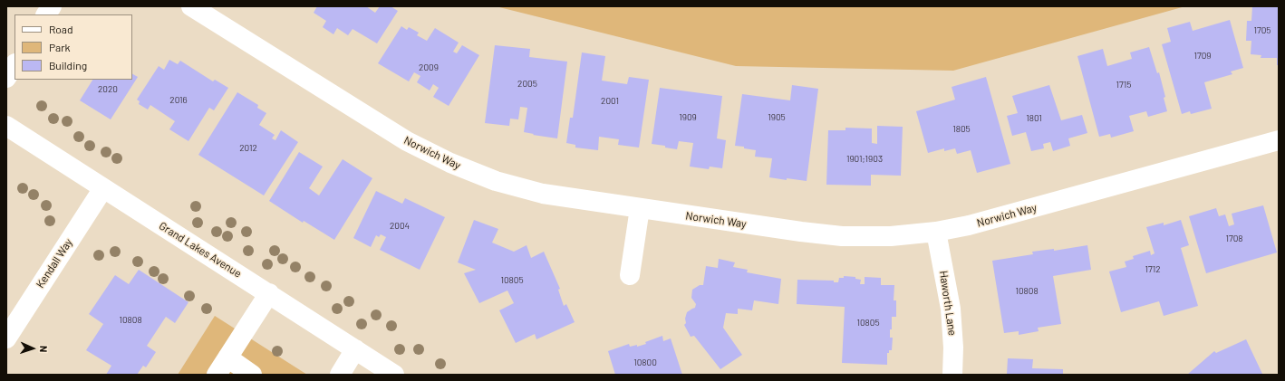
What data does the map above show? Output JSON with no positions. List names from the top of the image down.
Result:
{
  "streets": {
    "street": [
      "Norwich Way",
      "Grand Lakes Avenue",
      "Kendall Way",
      "Haworth Lane"
    ]
  },
  "crossings": [
    ["Norwich Way", "Haworth Lane"],
    ["Grand Lakes Avenue", "Kendall Way"]
  ],
  "house_numbers": [
    "1705",
    "1709",
    "2009",
    "2005",
    "1715",
    "2020",
    "2016",
    "2001",
    "1909",
    "1905",
    "1801",
    "1805",
    "2012",
    "1901;1903",
    "2004",
    "1708",
    "1712",
    "10805",
    "10808",
    "10808",
    "10805",
    "10800"
  ],
  "legend": ["Road", "Park", "Building"],
  "north": "right"
}
